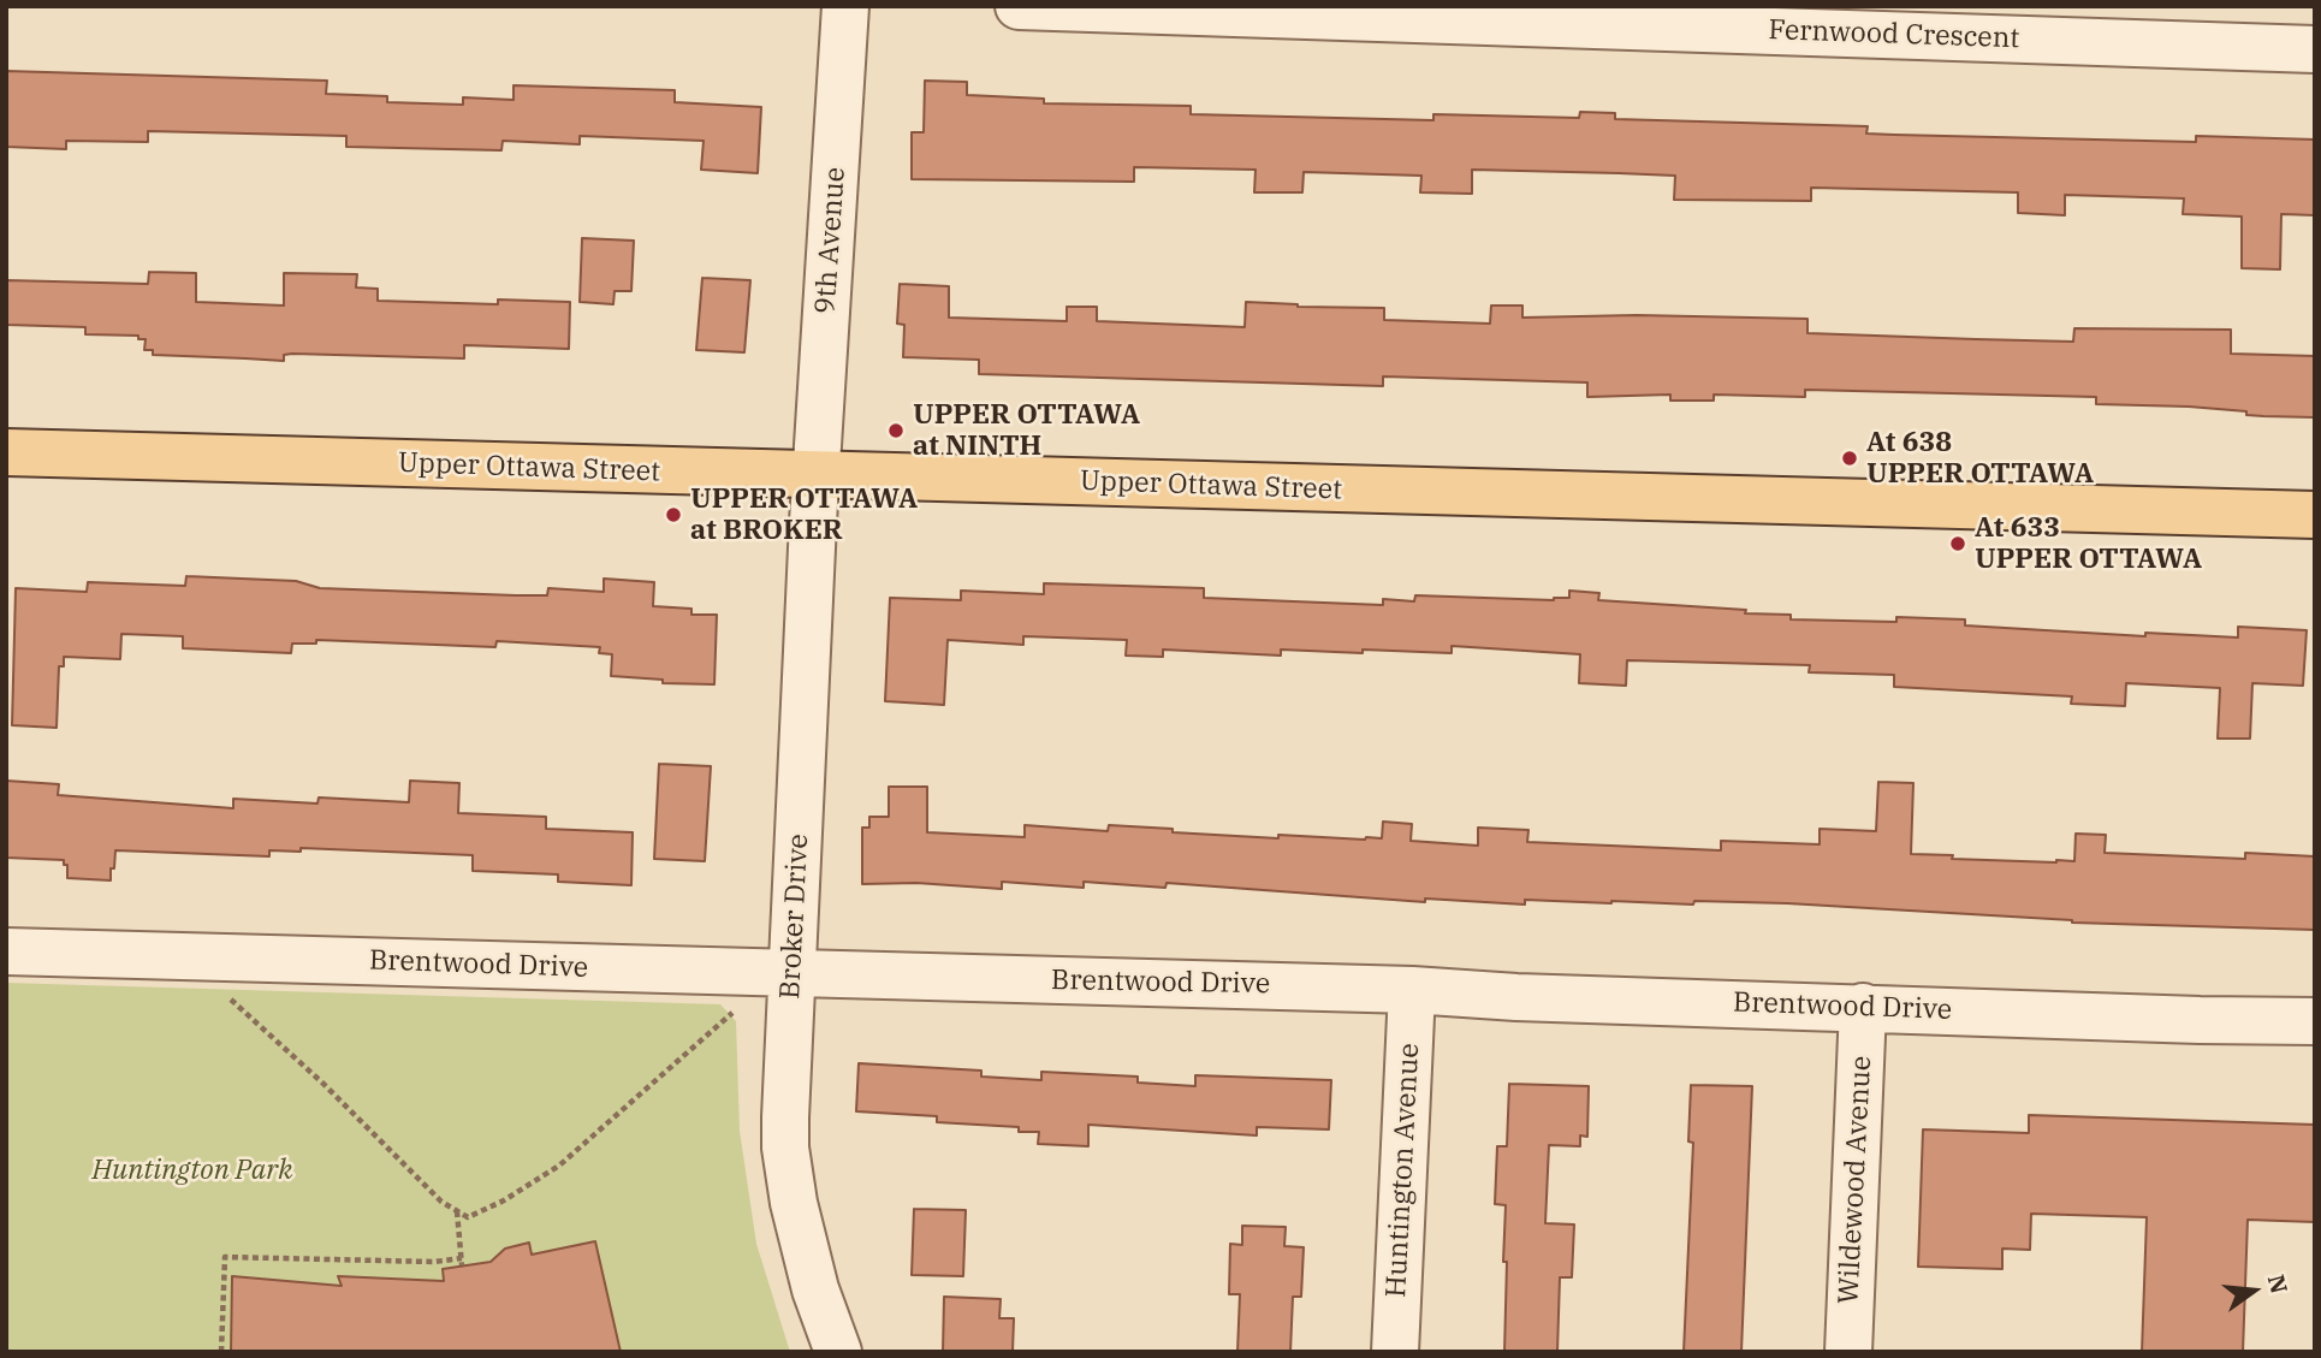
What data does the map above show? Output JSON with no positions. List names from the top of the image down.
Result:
{
  "streets": {
    "main road": ["Upper Ottawa Street"],
    "street": [
      "Fernwood Crescent",
      "9th Avenue",
      "Broker Drive",
      "Brentwood Drive",
      "Huntington Avenue",
      "Wildewood Avenue"
    ]
  },
  "crossings": [
    ["9th Avenue", "Upper Ottawa Street"],
    ["9th Avenue", "Broker Drive"],
    ["Upper Ottawa Street", "Broker Drive"],
    ["Broker Drive", "Brentwood Drive"],
    ["Brentwood Drive", "Huntington Avenue"],
    ["Brentwood Drive", "Wildewood Avenue"]
  ],
  "parks": ["Huntington Park"],
  "places": [
    "UPPER OTTAWA at NINTH",
    "At 638 UPPER OTTAWA",
    "UPPER OTTAWA at BROKER",
    "At 633 UPPER OTTAWA"
  ],
  "north": "right"
}
